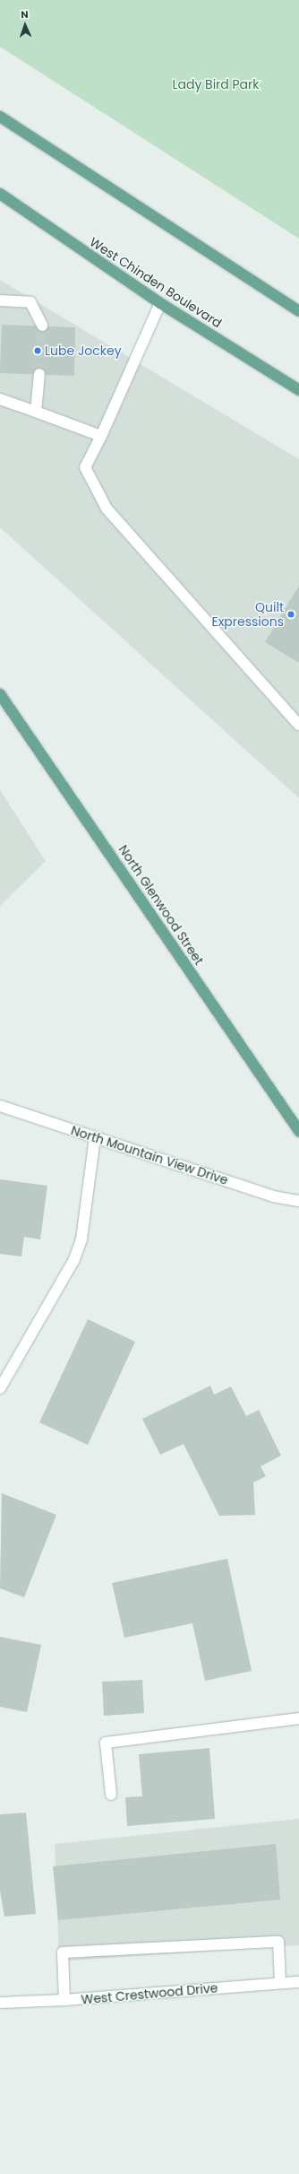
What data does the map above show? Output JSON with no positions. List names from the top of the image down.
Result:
{
  "streets": {
    "main road": ["West Chinden Boulevard", "North Glenwood Street"],
    "street": ["North Mountain View Drive", "West Crestwood Drive"]
  },
  "parks": ["Lady Bird Park"],
  "places": ["Lube Jockey", "Quilt Expressions"],
  "north": "top"
}
